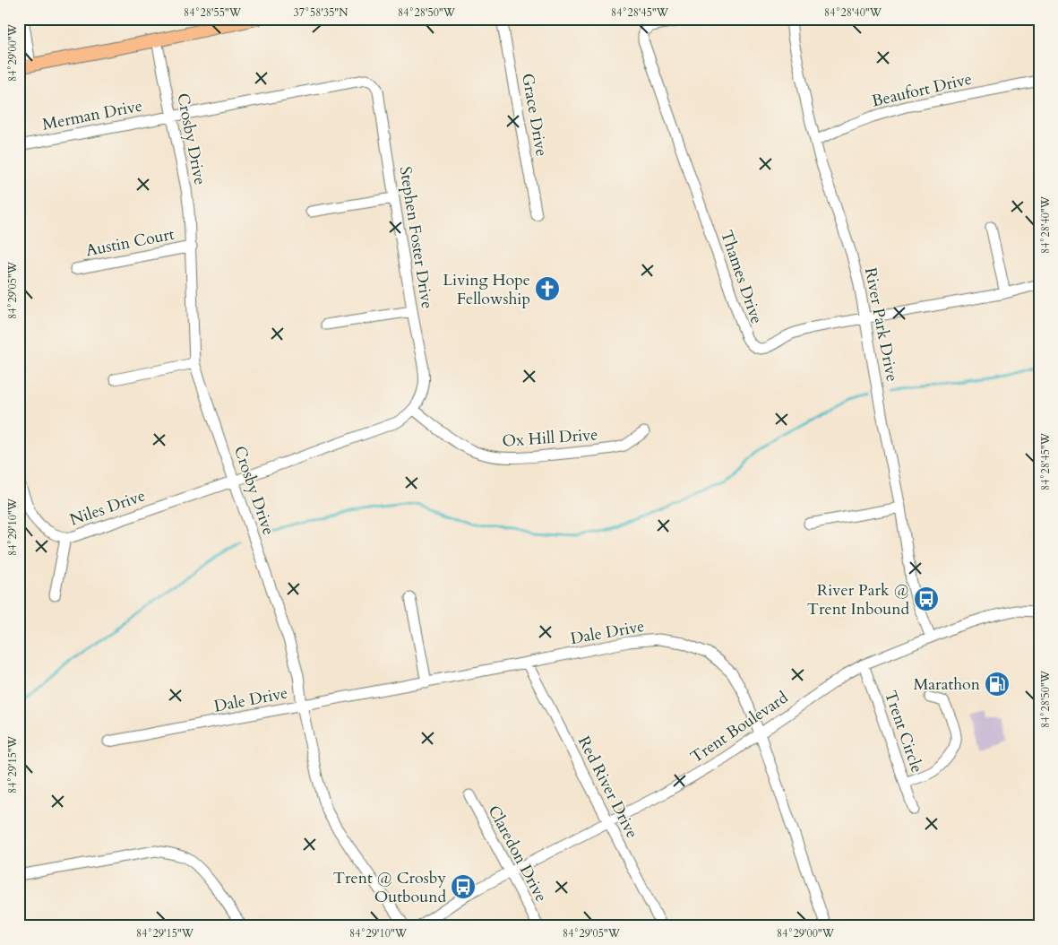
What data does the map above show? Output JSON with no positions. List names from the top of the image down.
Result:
{
  "streets": {
    "street": [
      "Beaufort Drive",
      "Merman Drive",
      "Grace Drive",
      "Crosby Drive",
      "Stephen Foster Drive",
      "Austin Court",
      "Thames Drive",
      "River Park Drive",
      "Ox Hill Drive",
      "Niles Drive",
      "Dale Drive",
      "Trent Boulevard",
      "Trent Circle",
      "Red River Drive",
      "Claredon Drive"
    ]
  },
  "crossings": [
    ["Beaufort Drive", "River Park Drive"],
    ["Merman Drive", "Crosby Drive"],
    ["Merman Drive", "Stephen Foster Drive"],
    ["Crosby Drive", "Stephen Foster Drive"],
    ["Crosby Drive", "Austin Court"],
    ["Crosby Drive", "Niles Drive"],
    ["Crosby Drive", "Dale Drive"],
    ["Stephen Foster Drive", "Ox Hill Drive"],
    ["Thames Drive", "River Park Drive"],
    ["River Park Drive", "Trent Boulevard"],
    ["Dale Drive", "Trent Boulevard"],
    ["Dale Drive", "Red River Drive"],
    ["Trent Boulevard", "Trent Circle"],
    ["Trent Boulevard", "Red River Drive"],
    ["Trent Boulevard", "Claredon Drive"]
  ],
  "places": {
    "church": ["Living Hope Fellowship"],
    "bus stop": ["River Park @ Trent Inbound", "Trent @ Crosby Outbound"],
    "fuel station": ["Marathon"]
  },
  "coordinates": [
    "84°28'55\"W",
    "37°58'35\"N",
    "84°28'50\"W",
    "84°28'45\"W",
    "84°28'40\"W",
    "84°29'00\"W",
    "84°29'05\"W",
    "84°29'10\"W",
    "84°29'15\"W"
  ]
}
